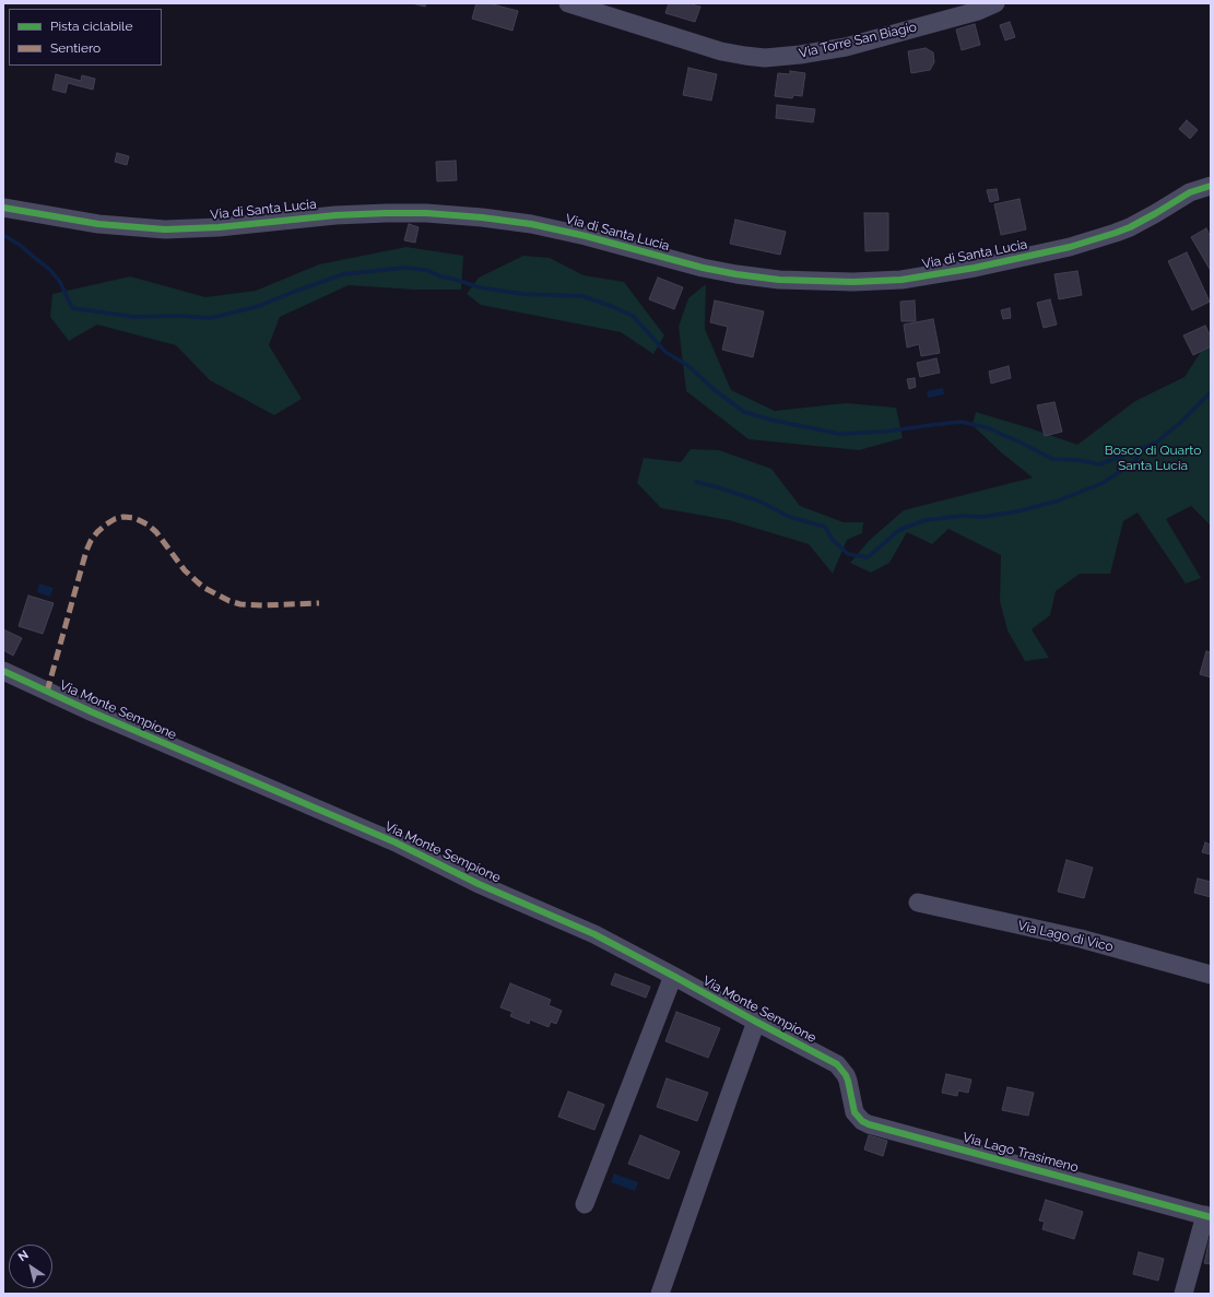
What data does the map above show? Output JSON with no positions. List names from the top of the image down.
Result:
{
  "streets": {
    "street": [
      "Via Torre San Biagio",
      "Via di Santa Lucia",
      "Via Monte Sempione",
      "Via Lago di Vico",
      "Via Lago Trasimeno"
    ]
  },
  "crossings": [
    ["Via Monte Sempione", "Via Lago Trasimeno"]
  ],
  "parks": ["Bosco di Quarto Santa Lucia"],
  "legend": ["Pista ciclabile", "Sentiero"],
  "north": "top left"
}
